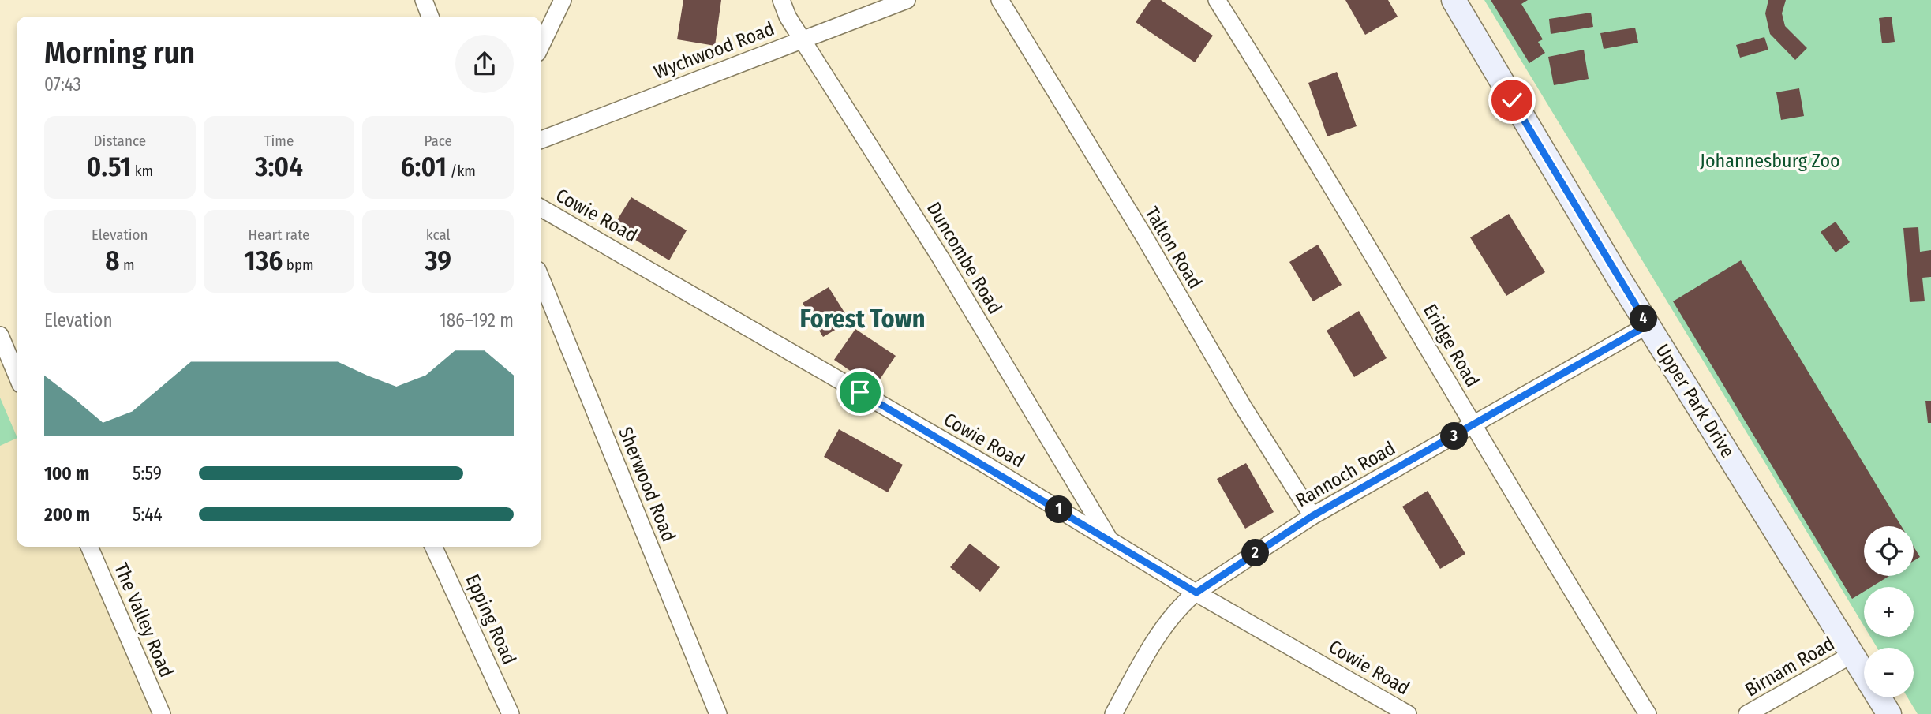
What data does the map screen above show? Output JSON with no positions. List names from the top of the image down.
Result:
{
  "streets": {
    "main road": ["Upper Park Drive"],
    "street": [
      "Wychwood Road",
      "Cowie Road",
      "Talton Road",
      "Duncombe Road",
      "Eridge Road",
      "Rannoch Road",
      "Sherwood Road",
      "Epping Road",
      "The Valley Road",
      "Birnam Road"
    ]
  },
  "crossings": [
    ["Wychwood Road", "Duncombe Road"],
    ["Cowie Road", "Duncombe Road"],
    ["Cowie Road", "Rannoch Road"],
    ["Talton Road", "Rannoch Road"],
    ["Eridge Road", "Rannoch Road"],
    ["Upper Park Drive", "Rannoch Road"],
    ["Upper Park Drive", "Birnam Road"]
  ],
  "districts": ["Forest Town"],
  "parks": ["Johannesburg Zoo"],
  "page": {
    "heading": ["Morning run", "07:43"],
    "stats": [
      ["Distance", "0.51 km"],
      ["Time", "3:04"],
      ["Pace", "6:01 /km"],
      ["Elevation", "8 m"],
      ["Heart rate", "136 bpm"],
      ["kcal", "39"]
    ],
    "chart": ["Elevation", "186–192 m"],
    "pins": [
      "4",
      "3",
      "1",
      "2"
    ],
    "list": [
      {
        "name": "100 m",
        "note": "5:59"
      },
      {
        "name": "200 m",
        "note": "5:44"
      }
    ],
    "map_buttons": ["+", "−"]
  }
}
